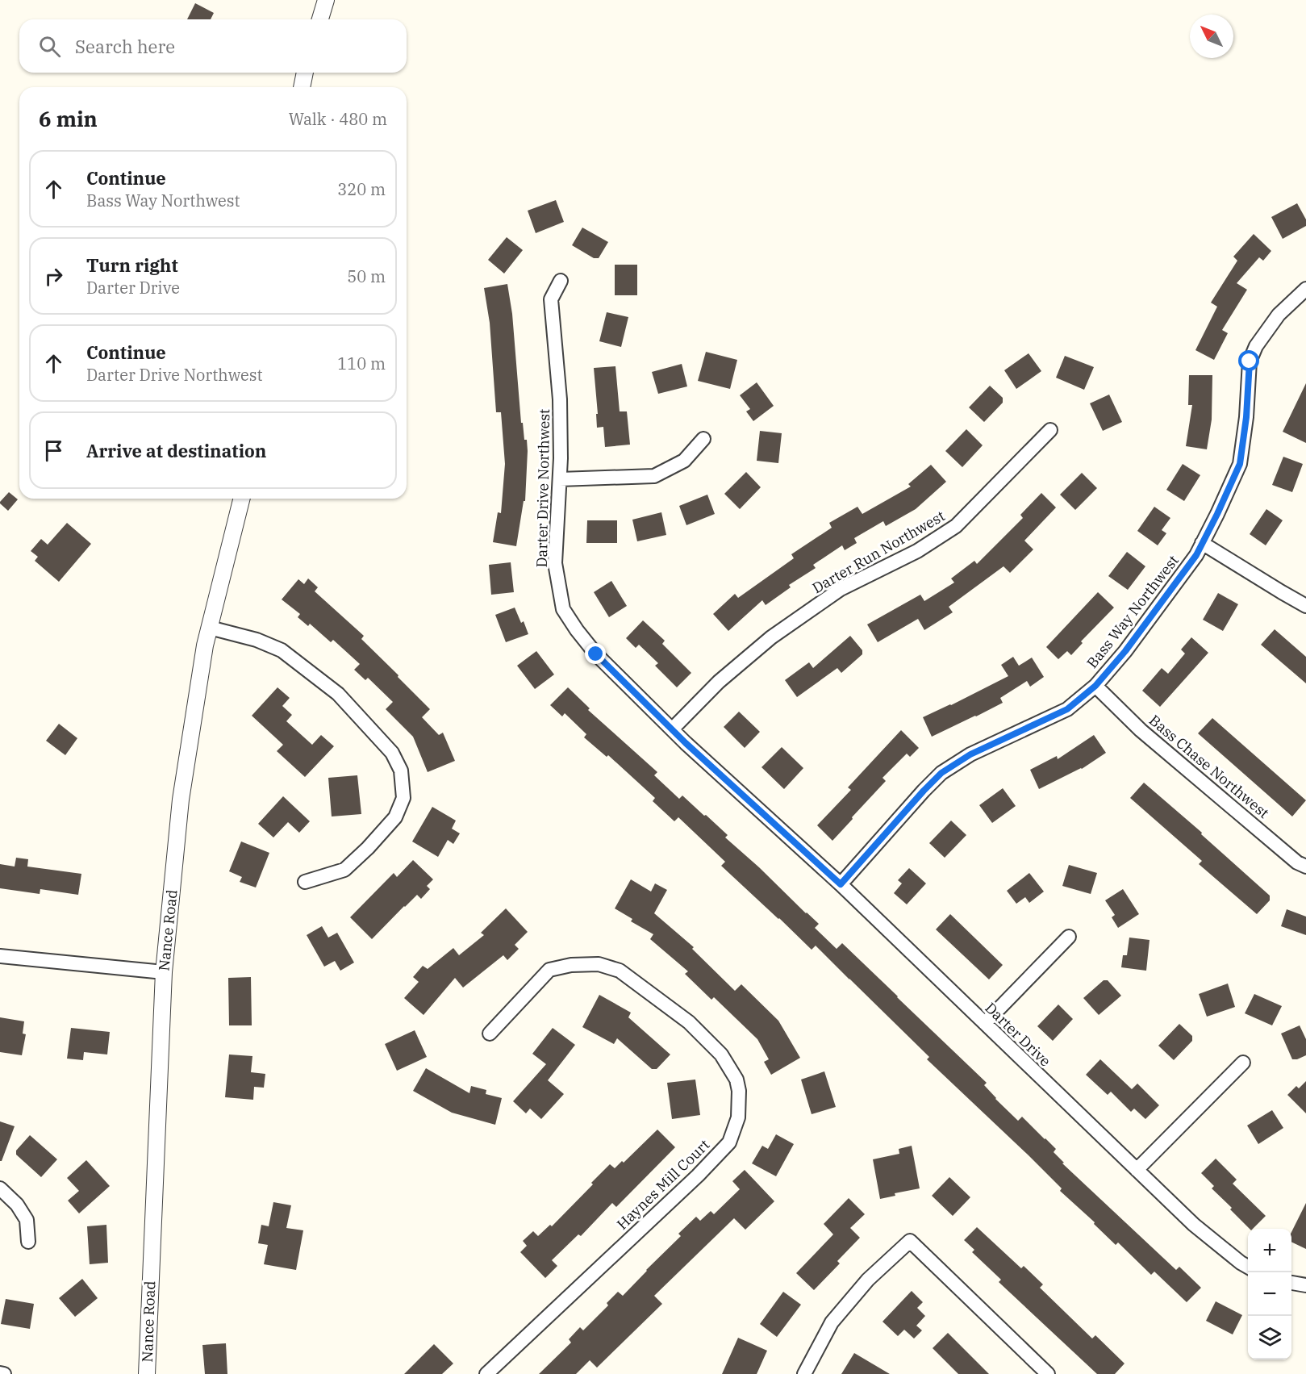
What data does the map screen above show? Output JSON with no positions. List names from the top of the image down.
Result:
{
  "streets": {
    "street": [
      "Darter Drive Northwest",
      "Darter Run Northwest",
      "Bass Way Northwest",
      "Bass Chase Northwest",
      "Nance Road",
      "Darter Drive",
      "Haynes Mill Court"
    ]
  },
  "crossings": [
    ["Darter Drive Northwest", "Darter Run Northwest"],
    ["Darter Drive Northwest", "Darter Drive"],
    ["Bass Way Northwest", "Bass Chase Northwest"],
    ["Bass Way Northwest", "Darter Drive"]
  ],
  "north": "top left",
  "page": {
    "search": "Search here",
    "heading": ["6 min", "Walk · 480 m"],
    "list": [
      ["Continue", "Bass Way Northwest", "320 m"],
      ["Turn right", "Darter Drive", "50 m"],
      ["Continue", "Darter Drive Northwest", "110 m"],
      "Arrive at destination"
    ],
    "map_buttons": ["+", "−"]
  }
}
